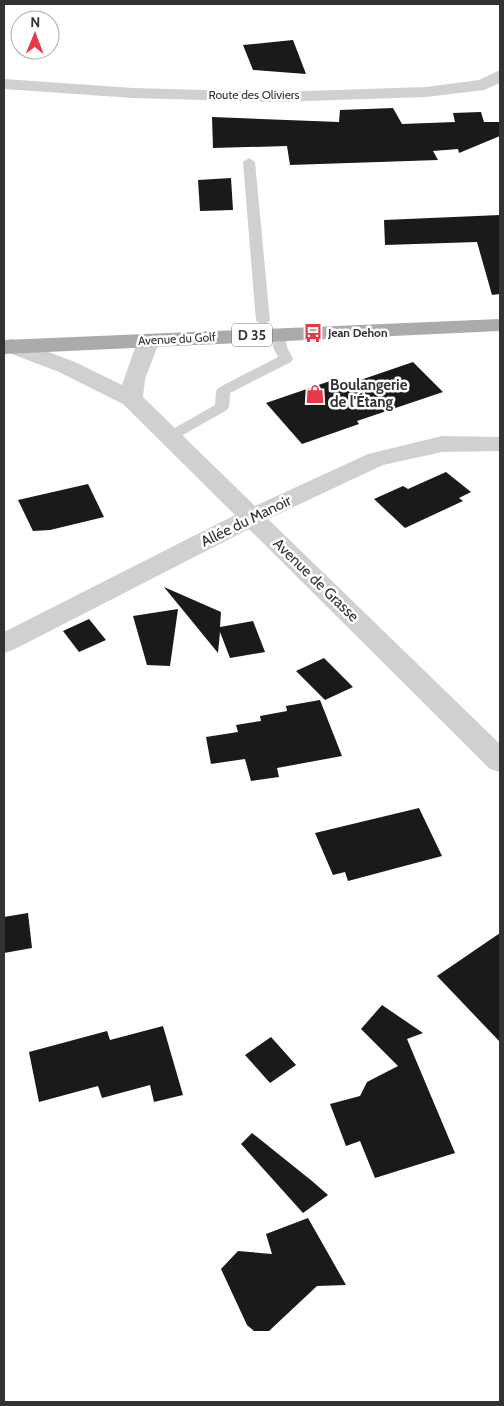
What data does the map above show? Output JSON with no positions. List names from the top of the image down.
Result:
{
  "streets": {
    "main road": ["D 35", "Avenue du Golf"],
    "street": ["Route des Oliviers", "Allée du Manoir", "Avenue de Grasse"]
  },
  "crossings": [
    ["Avenue du Golf", "Avenue de Grasse"],
    ["Allée du Manoir", "Avenue de Grasse"]
  ],
  "places": {
    "bus stop": ["Jean Dehon"],
    "shop": ["Boulangerie de l'Étang"]
  },
  "north": "top"
}
